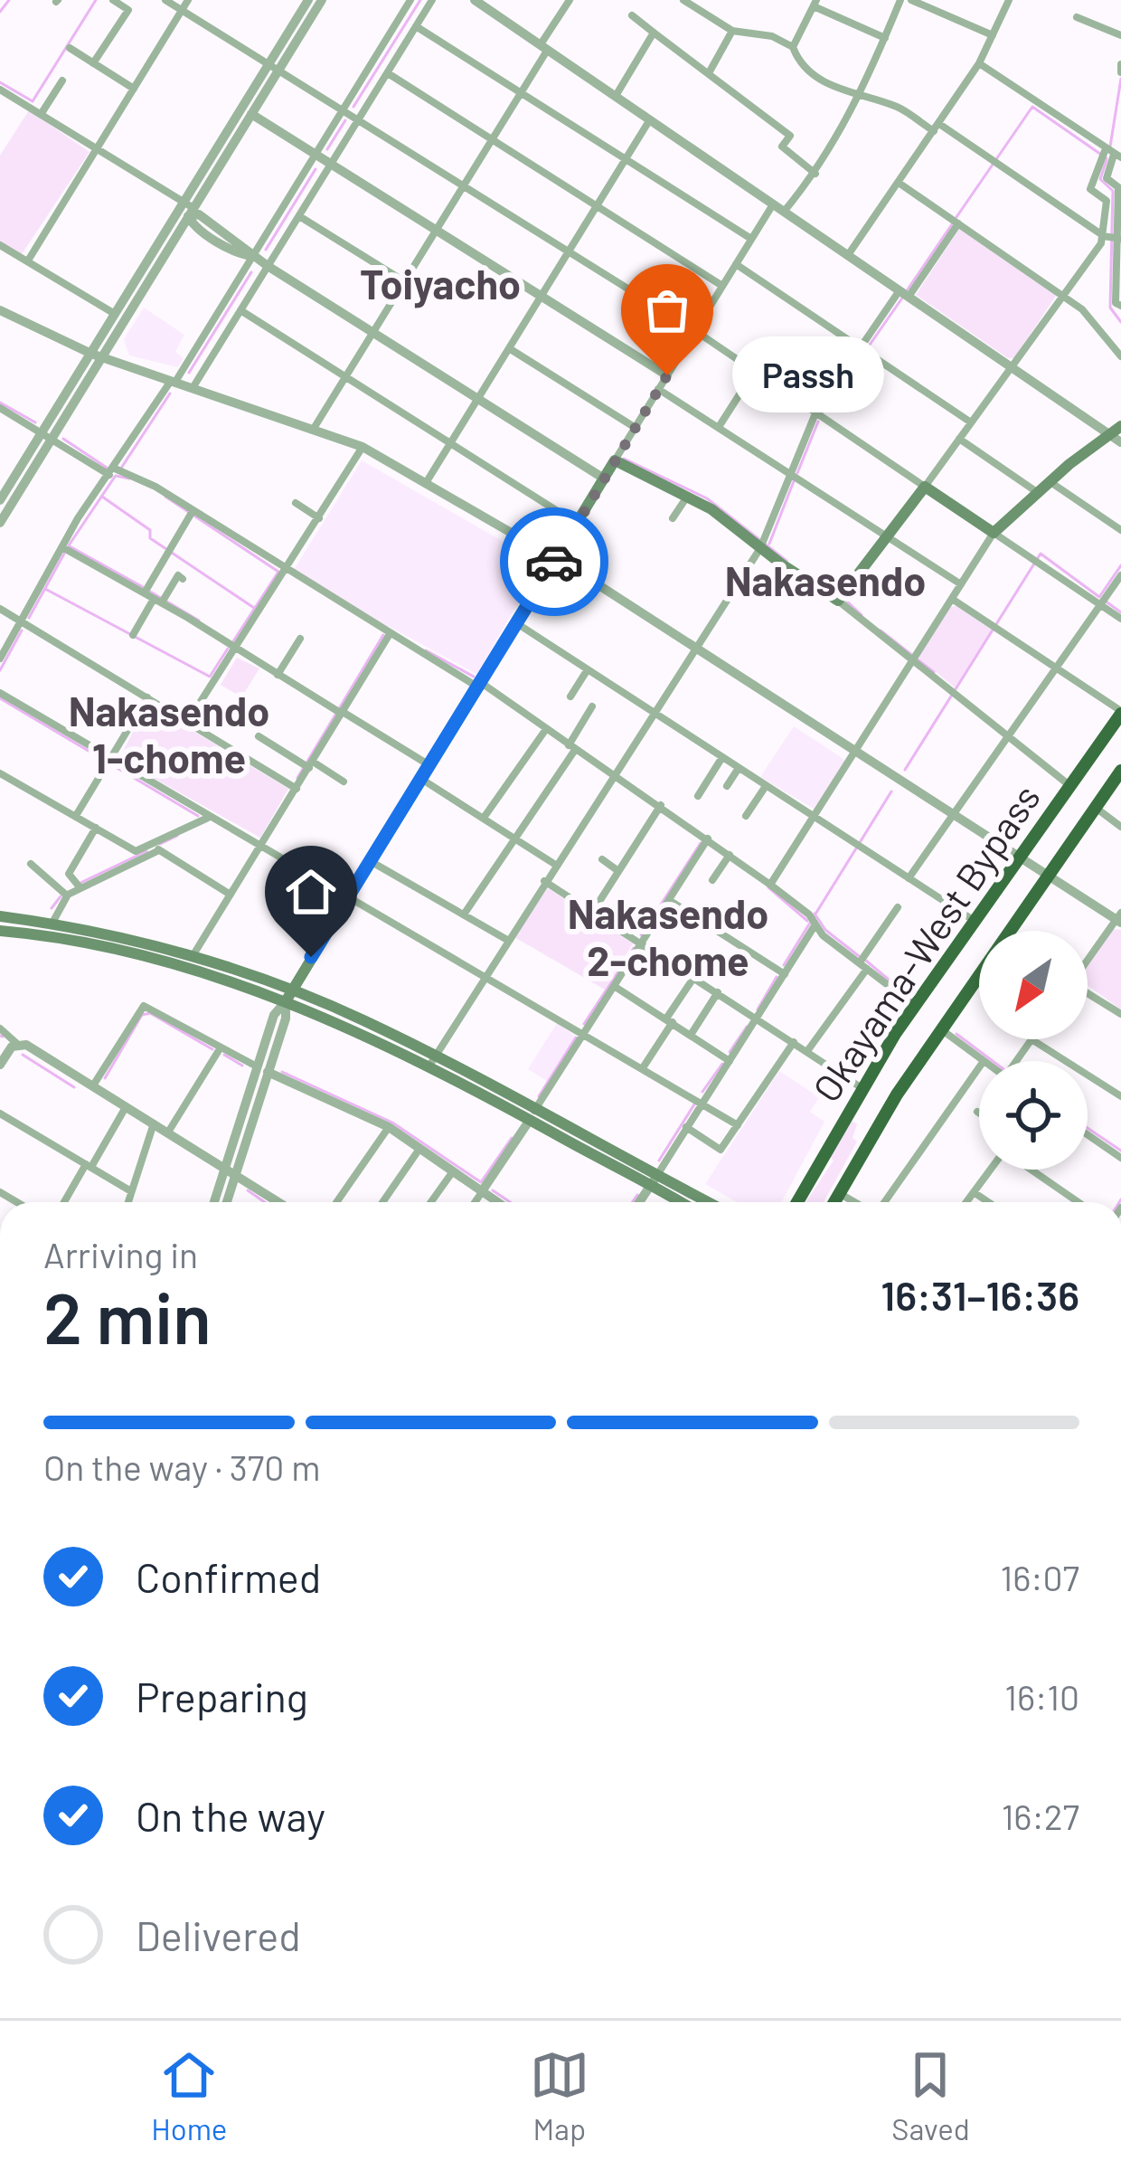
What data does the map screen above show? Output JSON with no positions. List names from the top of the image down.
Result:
{
  "streets": {
    "highway": ["Okayama-West Bypass"]
  },
  "districts": [
    "Toiyacho",
    "Nakasendo",
    "Nakasendo 1-chome",
    "Nakasendo 2-chome"
  ],
  "places": ["Passh"],
  "north": "bottom left",
  "page": {
    "bubble": "Passh",
    "heading": ["2 min", "Arriving in", "16:31–16:36"],
    "bar": "On the way · 370 m",
    "list": [
      ["Confirmed", "16:07"],
      ["Preparing", "16:10"],
      ["On the way", "16:27"],
      "Delivered"
    ],
    "tabs": ["Home", "Map", "Saved"]
  }
}
